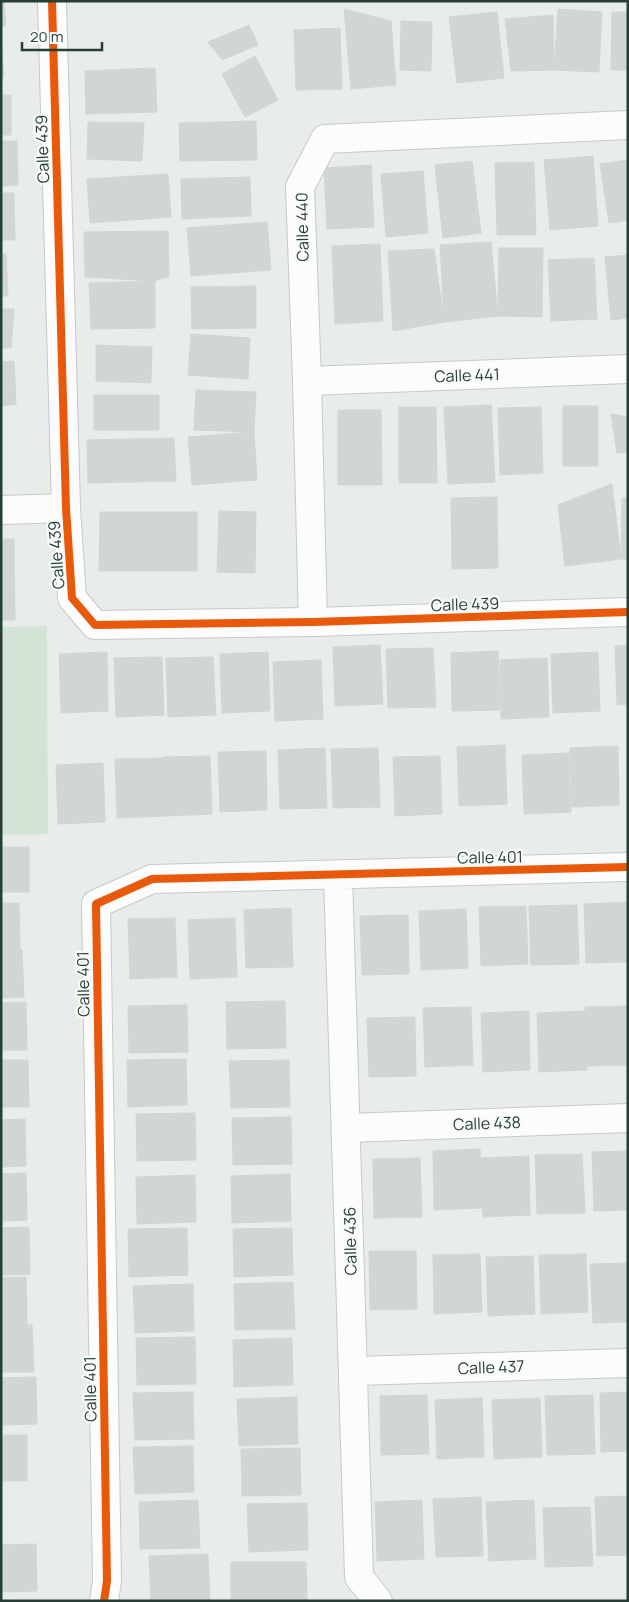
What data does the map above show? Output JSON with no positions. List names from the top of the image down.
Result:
{
  "streets": {
    "street": [
      "Calle 439",
      "Calle 440",
      "Calle 441",
      "Calle 401",
      "Calle 438",
      "Calle 436",
      "Calle 437"
    ]
  },
  "crossings": [
    ["Calle 439", "Calle 440"],
    ["Calle 440", "Calle 441"],
    ["Calle 401", "Calle 436"],
    ["Calle 438", "Calle 436"],
    ["Calle 436", "Calle 437"]
  ],
  "scale_bar": "20 m"
}
